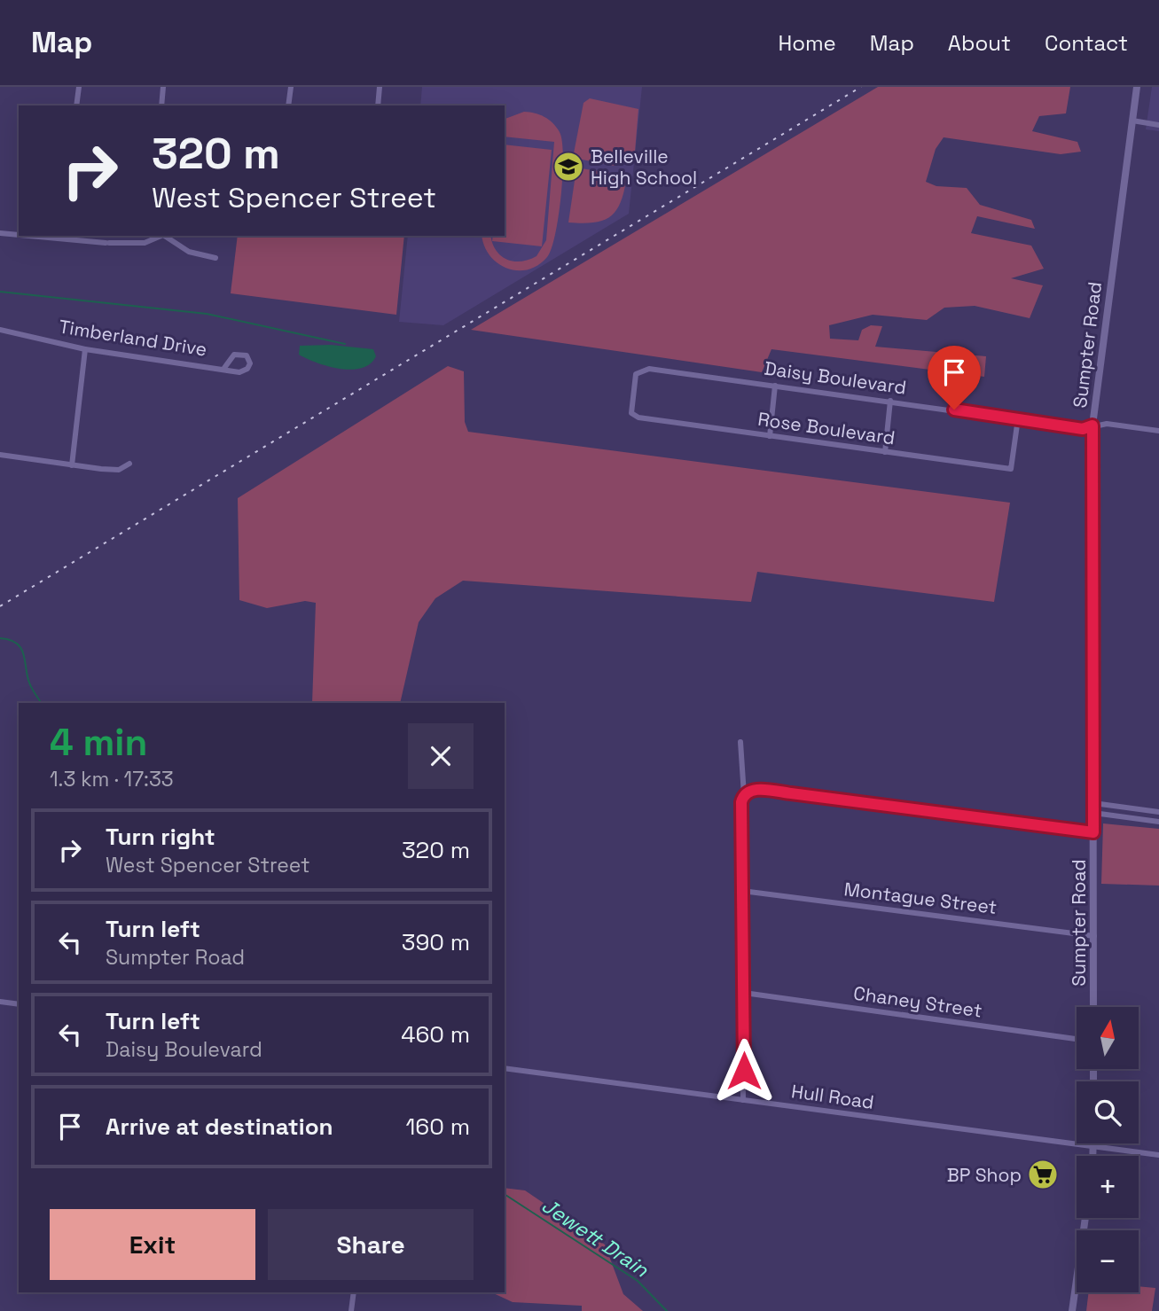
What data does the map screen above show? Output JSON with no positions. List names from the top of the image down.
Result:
{
  "streets": {
    "street": [
      "Timberland Drive",
      "Sumpter Road",
      "Daisy Boulevard",
      "Rose Boulevard",
      "Montague Street",
      "Chaney Street",
      "Hull Road"
    ]
  },
  "crossings": [
    ["Sumpter Road", "Daisy Boulevard"],
    ["Sumpter Road", "Montague Street"],
    ["Daisy Boulevard", "Rose Boulevard"]
  ],
  "water": ["Jewett Drain"],
  "places": {
    "school or university": ["Belleville High School"],
    "supermarket": ["BP Shop"]
  },
  "north": "top",
  "page": {
    "header": "Map",
    "nav": [
      "Home",
      "Map",
      "About",
      "Contact"
    ],
    "turn": ["320 m", "West Spencer Street"],
    "heading": ["4 min", "1.3 km · 17:33"],
    "list": [
      {
        "name": "Turn right",
        "note": "West Spencer Street",
        "value": "320 m"
      },
      {
        "name": "Turn left",
        "note": "Sumpter Road",
        "value": "390 m"
      },
      {
        "name": "Turn left",
        "note": "Daisy Boulevard",
        "value": "460 m"
      },
      {
        "name": "Arrive at destination",
        "value": "160 m"
      }
    ],
    "map_buttons": ["+", "−"],
    "buttons": ["Exit", "Share"]
  }
}
